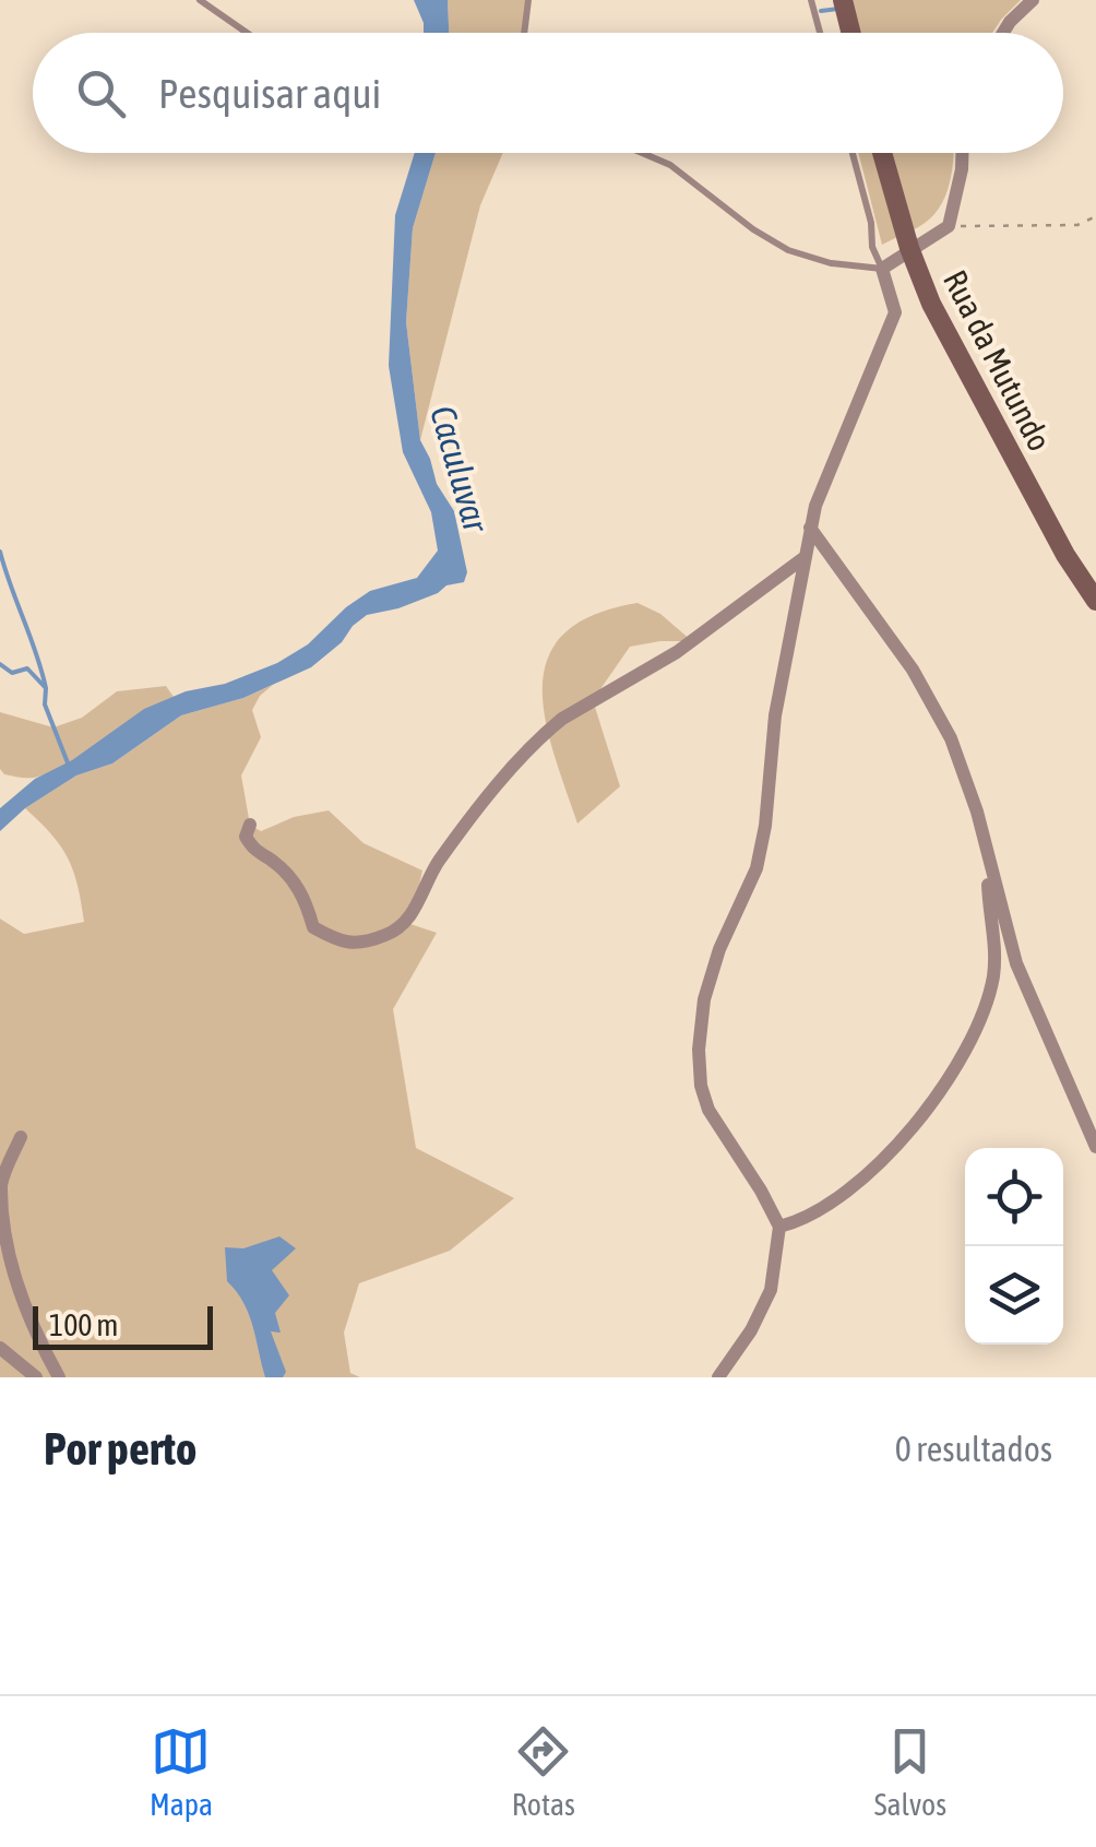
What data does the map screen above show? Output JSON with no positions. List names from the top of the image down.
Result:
{
  "streets": {
    "main road": ["Rua da Mutundo"]
  },
  "water": ["Caculuvar"],
  "scale_bar": "100 m",
  "page": {
    "search": "Pesquisar aqui",
    "scale": "100 m",
    "heading": ["Por perto", "0 resultados"],
    "nav": ["Mapa", "Rotas", "Salvos"]
  }
}
